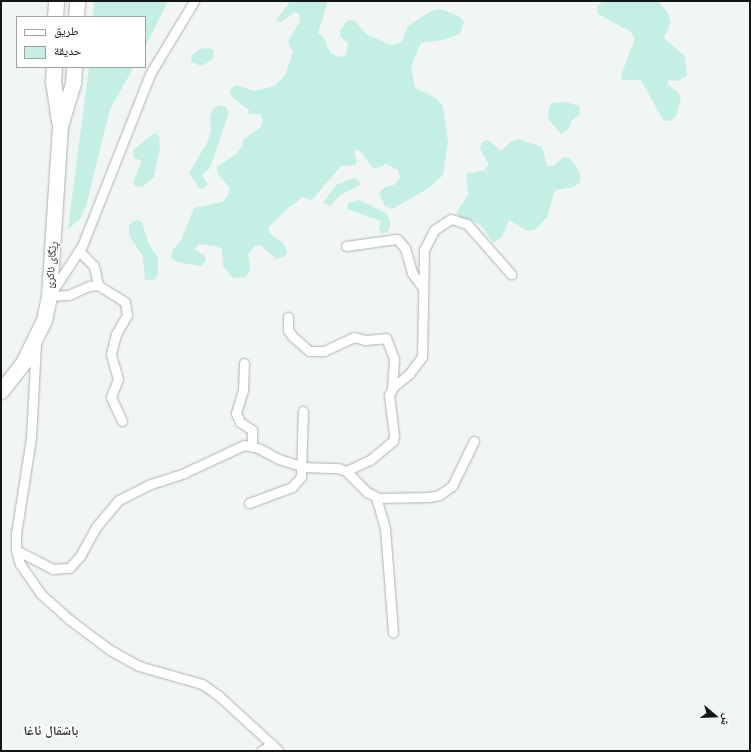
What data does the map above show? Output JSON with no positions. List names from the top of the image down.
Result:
{
  "streets": {
    "highway": ["ڕێگای ئاکرێ"]
  },
  "districts": ["باشقال ئاغا"],
  "legend": ["طريق", "حديقة"],
  "north": "right"
}
